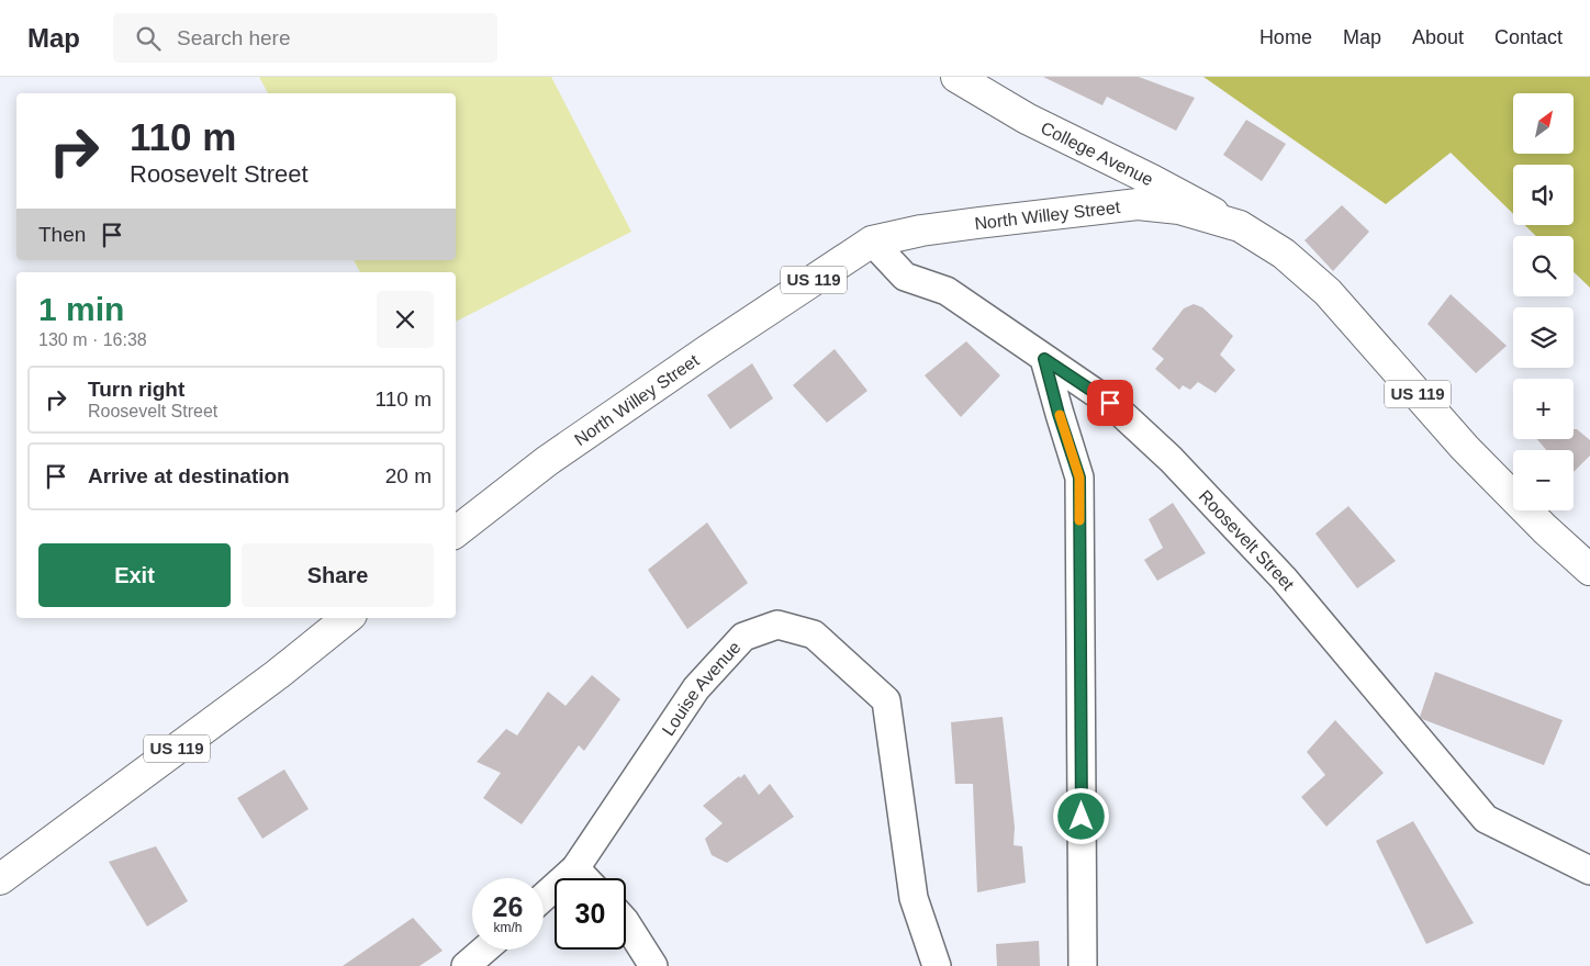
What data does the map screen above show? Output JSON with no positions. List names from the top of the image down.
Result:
{
  "streets": {
    "main road": ["College Avenue", "North Willey Street", "US 119"],
    "street": ["Roosevelt Street", "Louise Avenue"]
  },
  "crossings": [
    ["College Avenue", "North Willey Street"],
    ["North Willey Street", "Roosevelt Street"]
  ],
  "north": "top right",
  "page": {
    "header": "Map",
    "search": "Search here",
    "nav": [
      "Home",
      "Map",
      "About",
      "Contact"
    ],
    "map_buttons": ["+", "−"],
    "turn": ["110 m", "Roosevelt Street"],
    "then": "Then",
    "heading": ["1 min", "130 m · 16:38"],
    "list": [
      {
        "name": "Turn right",
        "note": "Roosevelt Street",
        "value": "110 m"
      },
      {
        "name": "Arrive at destination",
        "value": "20 m"
      }
    ],
    "buttons": ["Exit", "Share"],
    "speed": "26 km/h",
    "limit": "30"
  }
}
